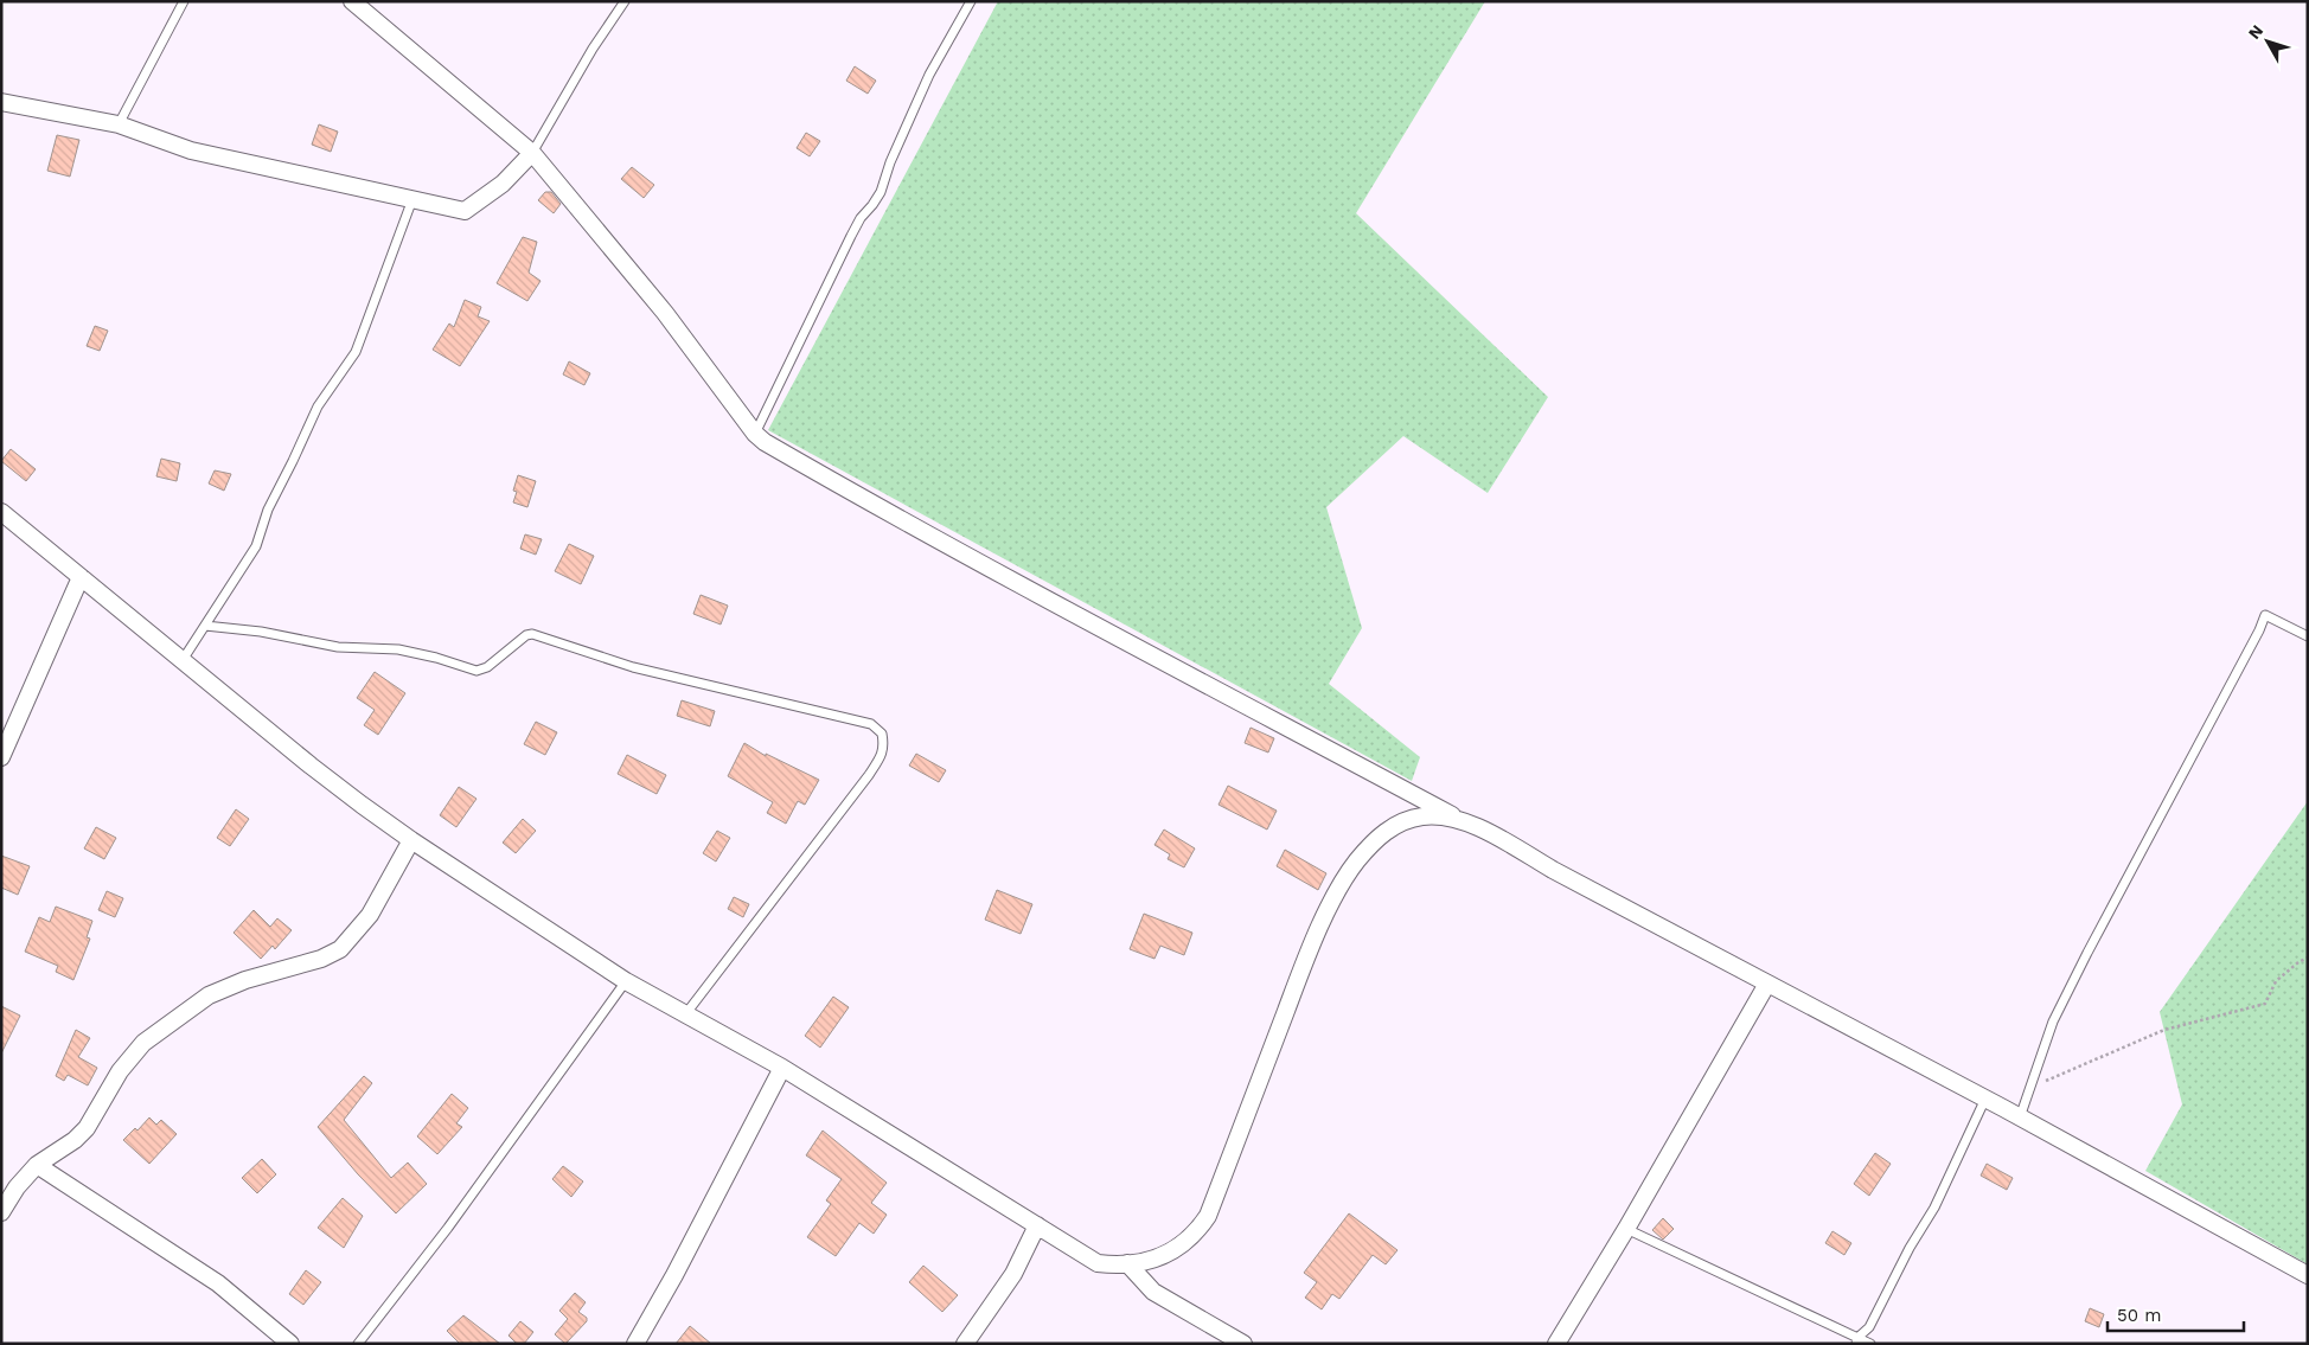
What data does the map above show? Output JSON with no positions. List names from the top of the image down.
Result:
{
  "scale_bar": "50 m",
  "north": "top left"
}
